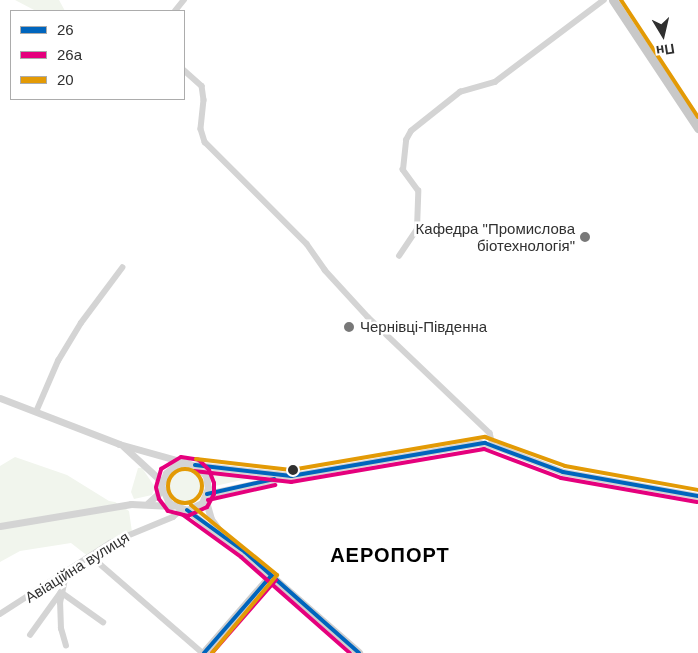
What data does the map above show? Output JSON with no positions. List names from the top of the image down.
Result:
{
  "streets": {
    "street": ["Авіаційна вулиця"]
  },
  "districts": ["АЕРОПОРТ"],
  "places": ["Кафедра \"Промислова біотехнологія\"", "Чернівці-Південна"],
  "lines": ["transit line 20", "transit line 26", "transit line 26а"],
  "legend": ["26", "26а", "20"],
  "north": "bottom"
}
